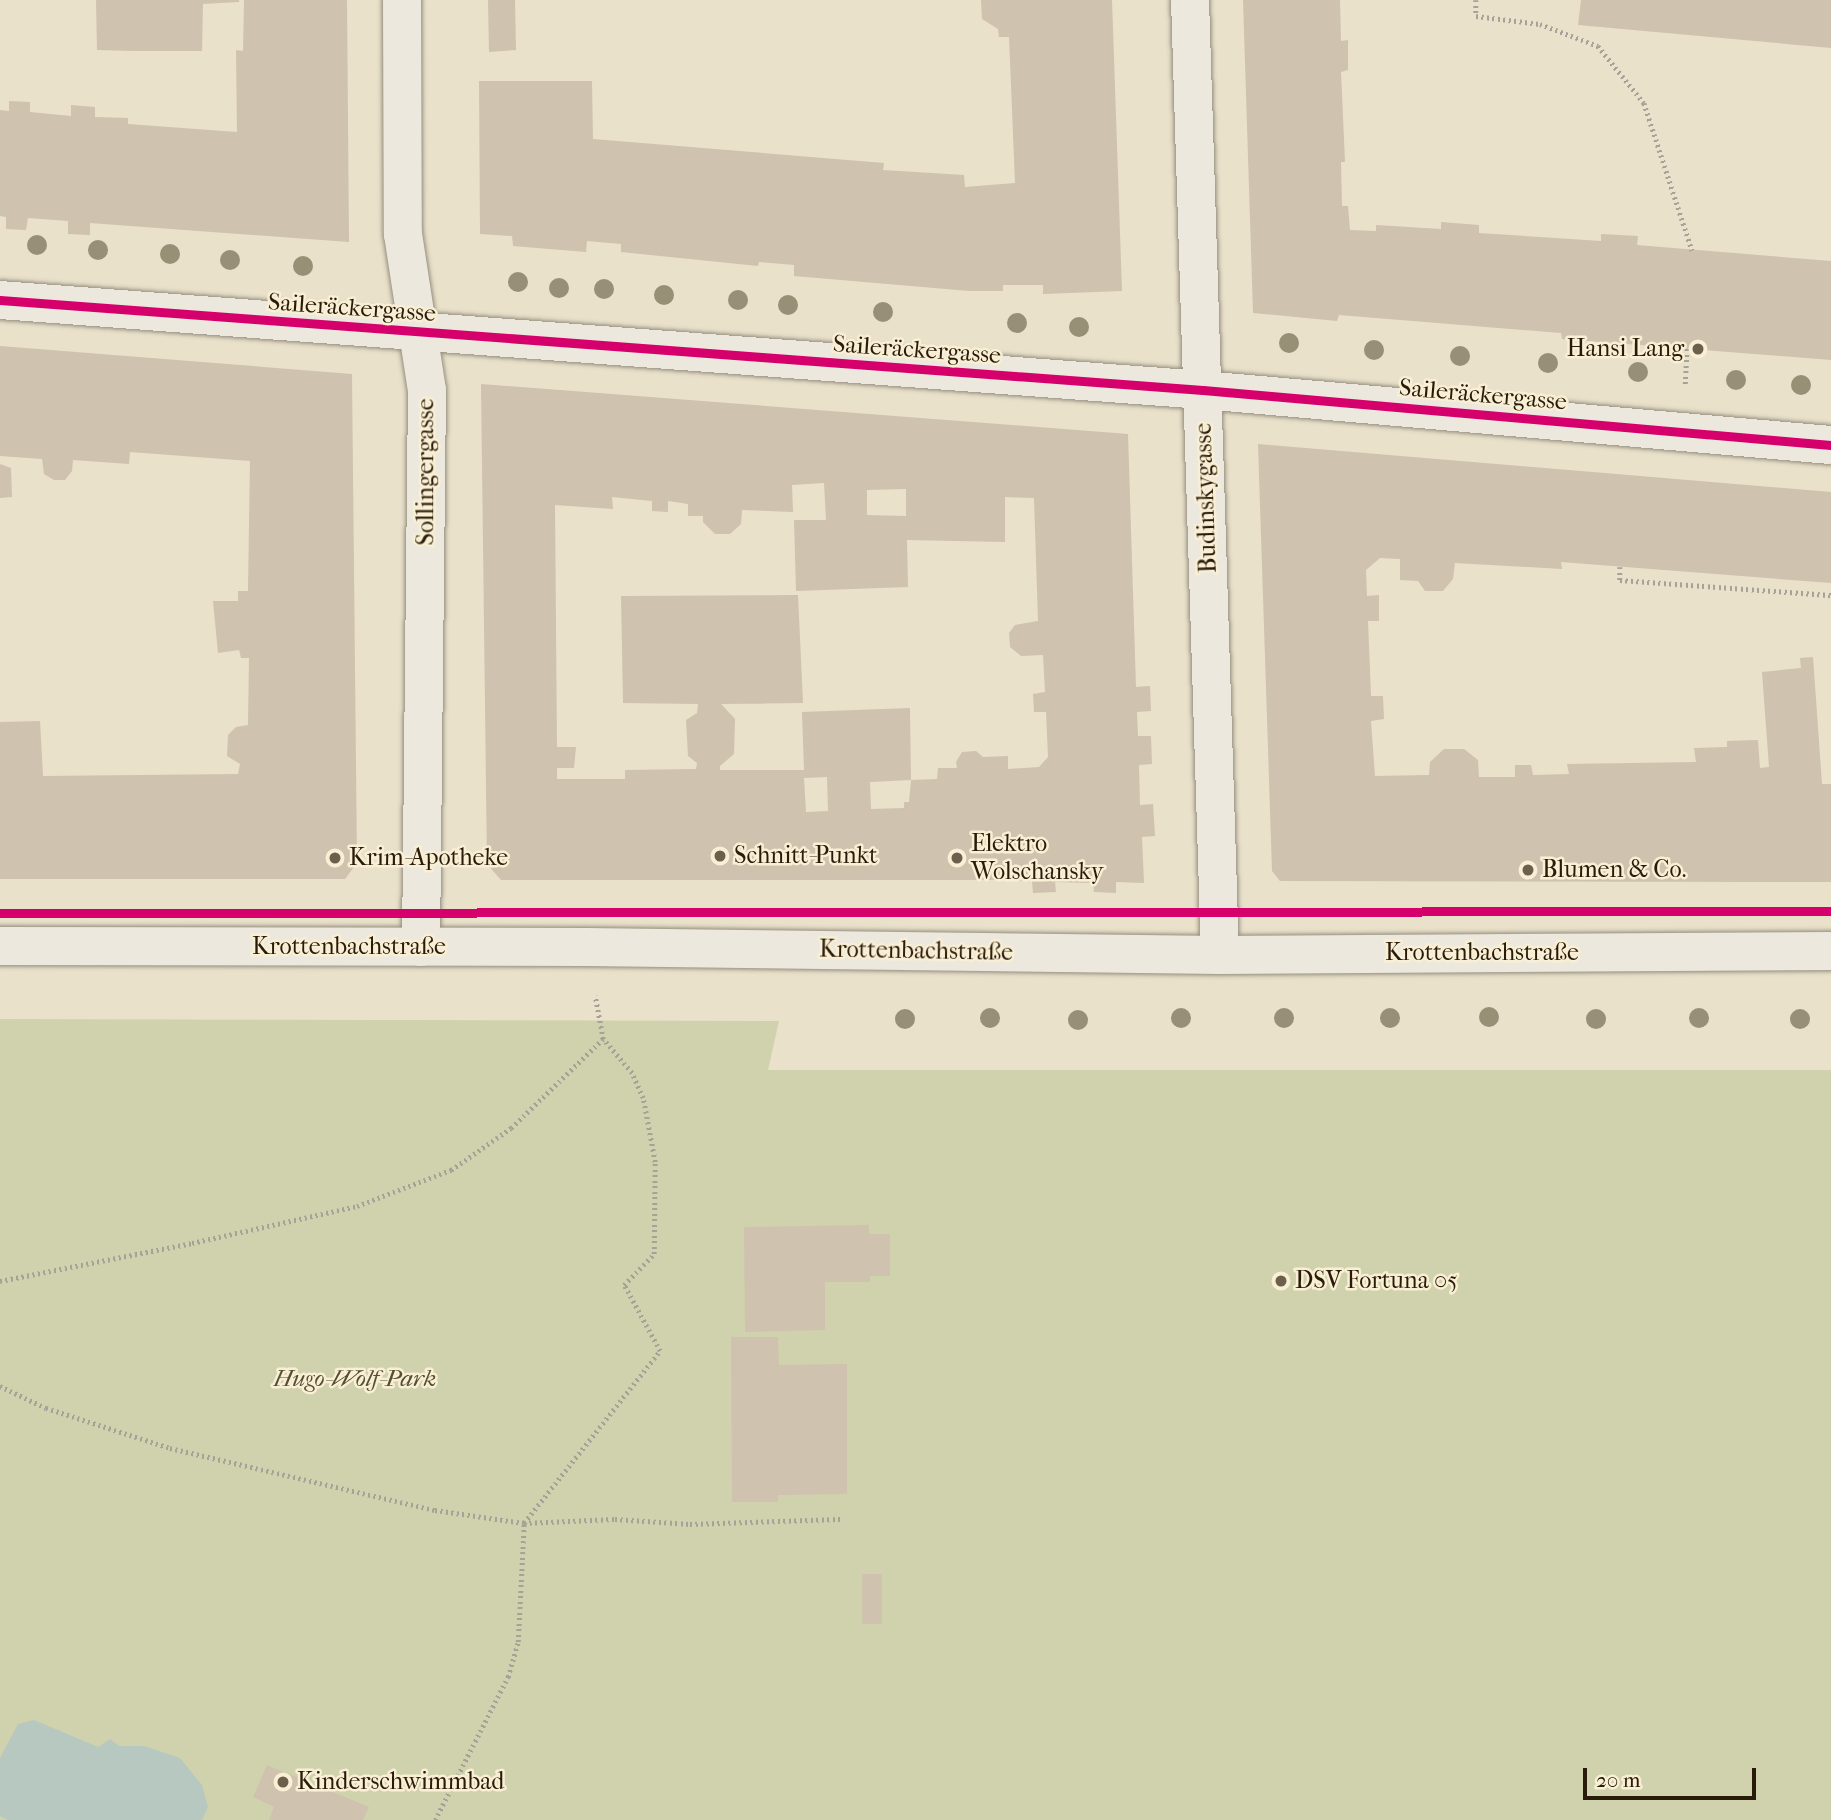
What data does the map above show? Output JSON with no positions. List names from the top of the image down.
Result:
{
  "streets": {
    "street": [
      "Saileräckergasse",
      "Sollingergasse",
      "Budinskygasse",
      "Krottenbachstraße"
    ]
  },
  "crossings": [
    ["Saileräckergasse", "Sollingergasse"],
    ["Saileräckergasse", "Budinskygasse"],
    ["Sollingergasse", "Krottenbachstraße"],
    ["Budinskygasse", "Krottenbachstraße"]
  ],
  "parks": ["Hugo-Wolf-Park"],
  "places": [
    "Hansi Lang",
    "Schnitt-Punkt",
    "Krim-Apotheke",
    "Elektro Wolschansky",
    "Blumen & Co.",
    "DSV Fortuna 05",
    "Kinderschwimmbad"
  ],
  "scale_bar": "20 m"
}
